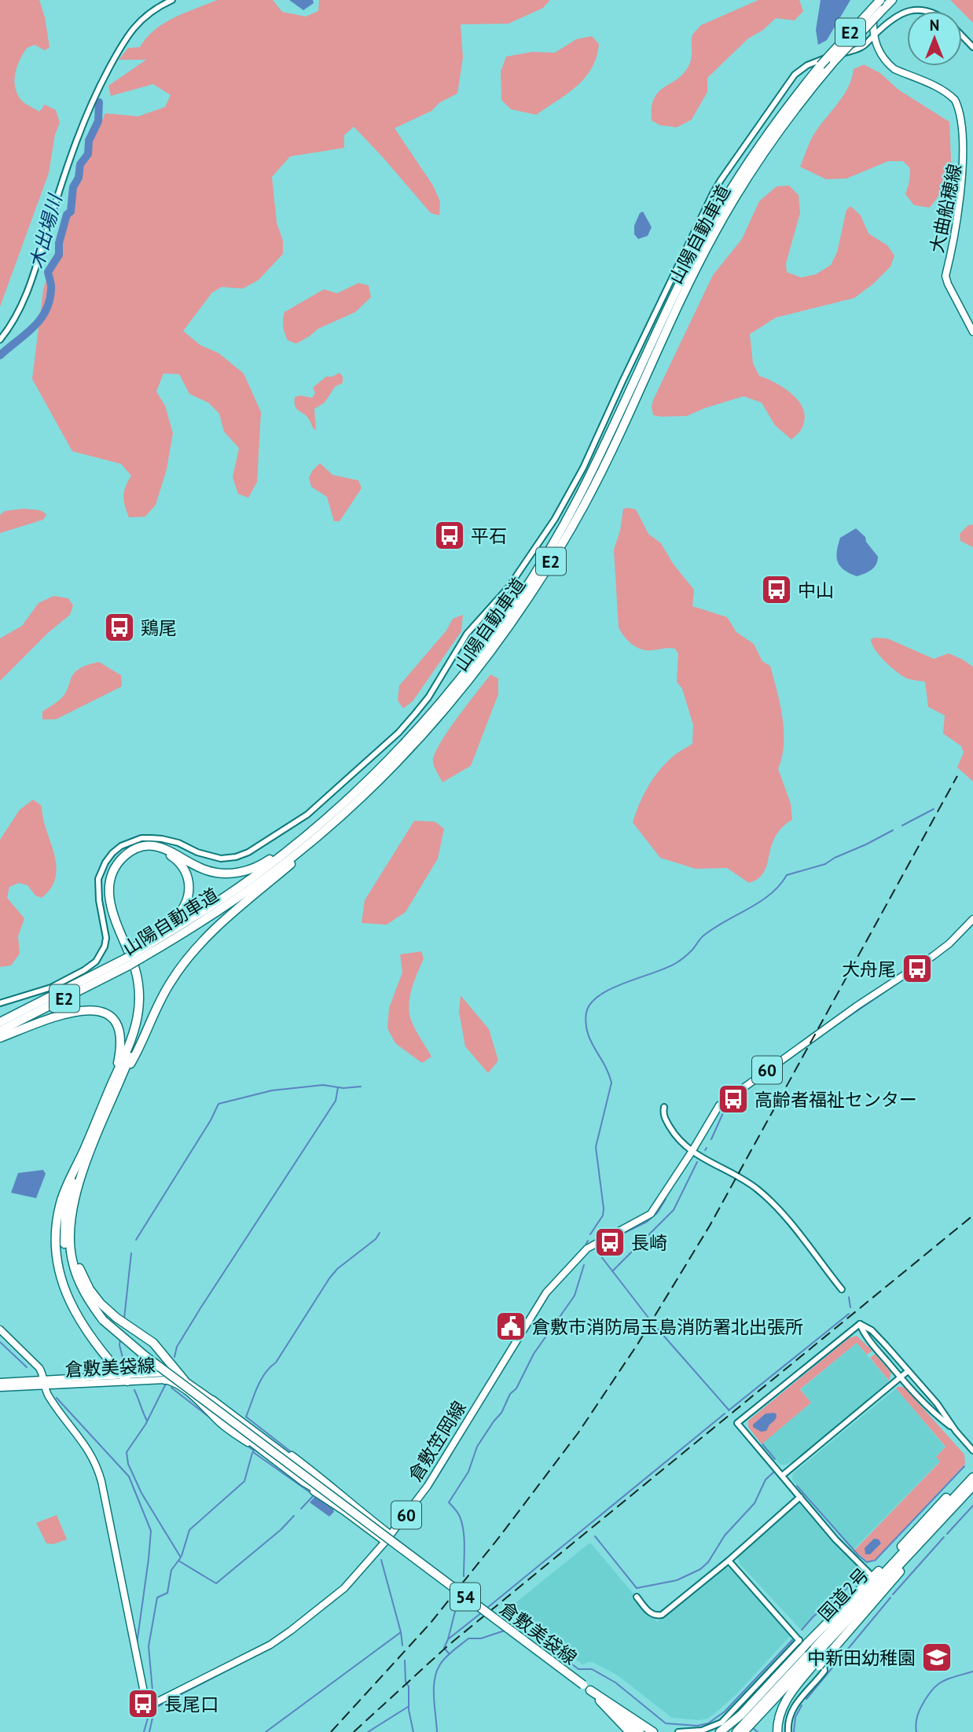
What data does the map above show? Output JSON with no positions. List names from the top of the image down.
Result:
{
  "streets": {
    "highway": [
      "E2",
      "山陽自動車道",
      "倉敷美袋線",
      "国道2号",
      "54"
    ],
    "main road": ["大曲船穂線", "60", "倉敷笠岡線"]
  },
  "crossings": [
    ["E2", "山陽自動車道"],
    ["倉敷美袋線", "倉敷笠岡線"],
    ["倉敷美袋線", "54"]
  ],
  "water": ["木出場川"],
  "places": {
    "bus stop": [
      "平石",
      "中山",
      "鶏尾",
      "大舟尾",
      "高齢者福祉センター",
      "長崎",
      "長尾口"
    ],
    "public building": ["倉敷市消防局玉島消防署北出張所"],
    "school or university": ["中新田幼稚園"]
  },
  "north": "top"
}
